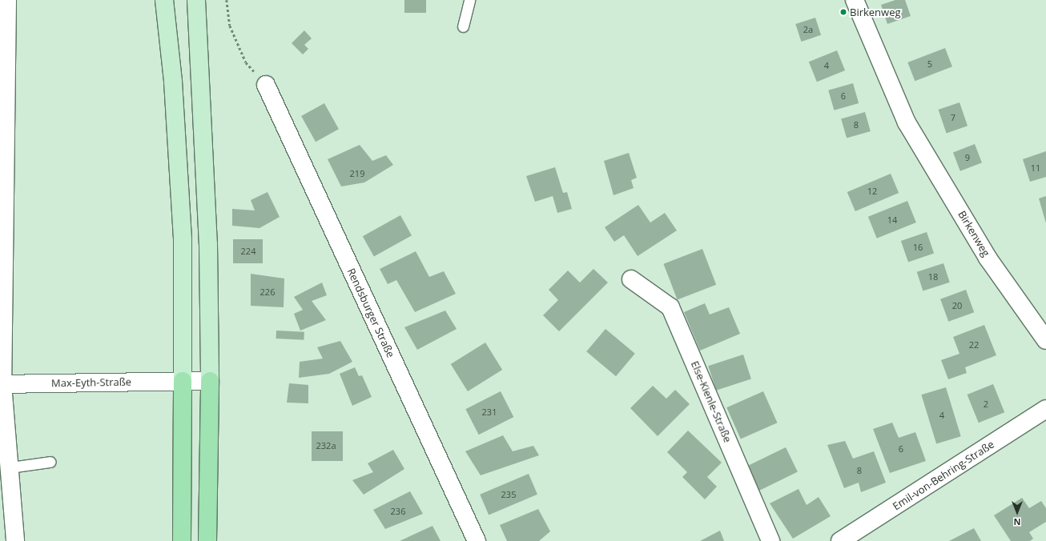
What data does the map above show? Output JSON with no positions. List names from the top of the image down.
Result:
{
  "streets": {
    "street": [
      "Birkenweg",
      "Rendsburger Straße",
      "Max-Eyth-Straße",
      "Else-Kienle-Straße",
      "Emil-von-Behring-Straße"
    ]
  },
  "places": ["Birkenweg"],
  "house_numbers": [
    "2a",
    "5",
    "4",
    "6",
    "7",
    "8",
    "9",
    "11",
    "219",
    "12",
    "14",
    "16",
    "224",
    "18",
    "226",
    "20",
    "22",
    "2",
    "231",
    "4",
    "232a",
    "6",
    "8",
    "235",
    "236"
  ],
  "north": "bottom"
}
